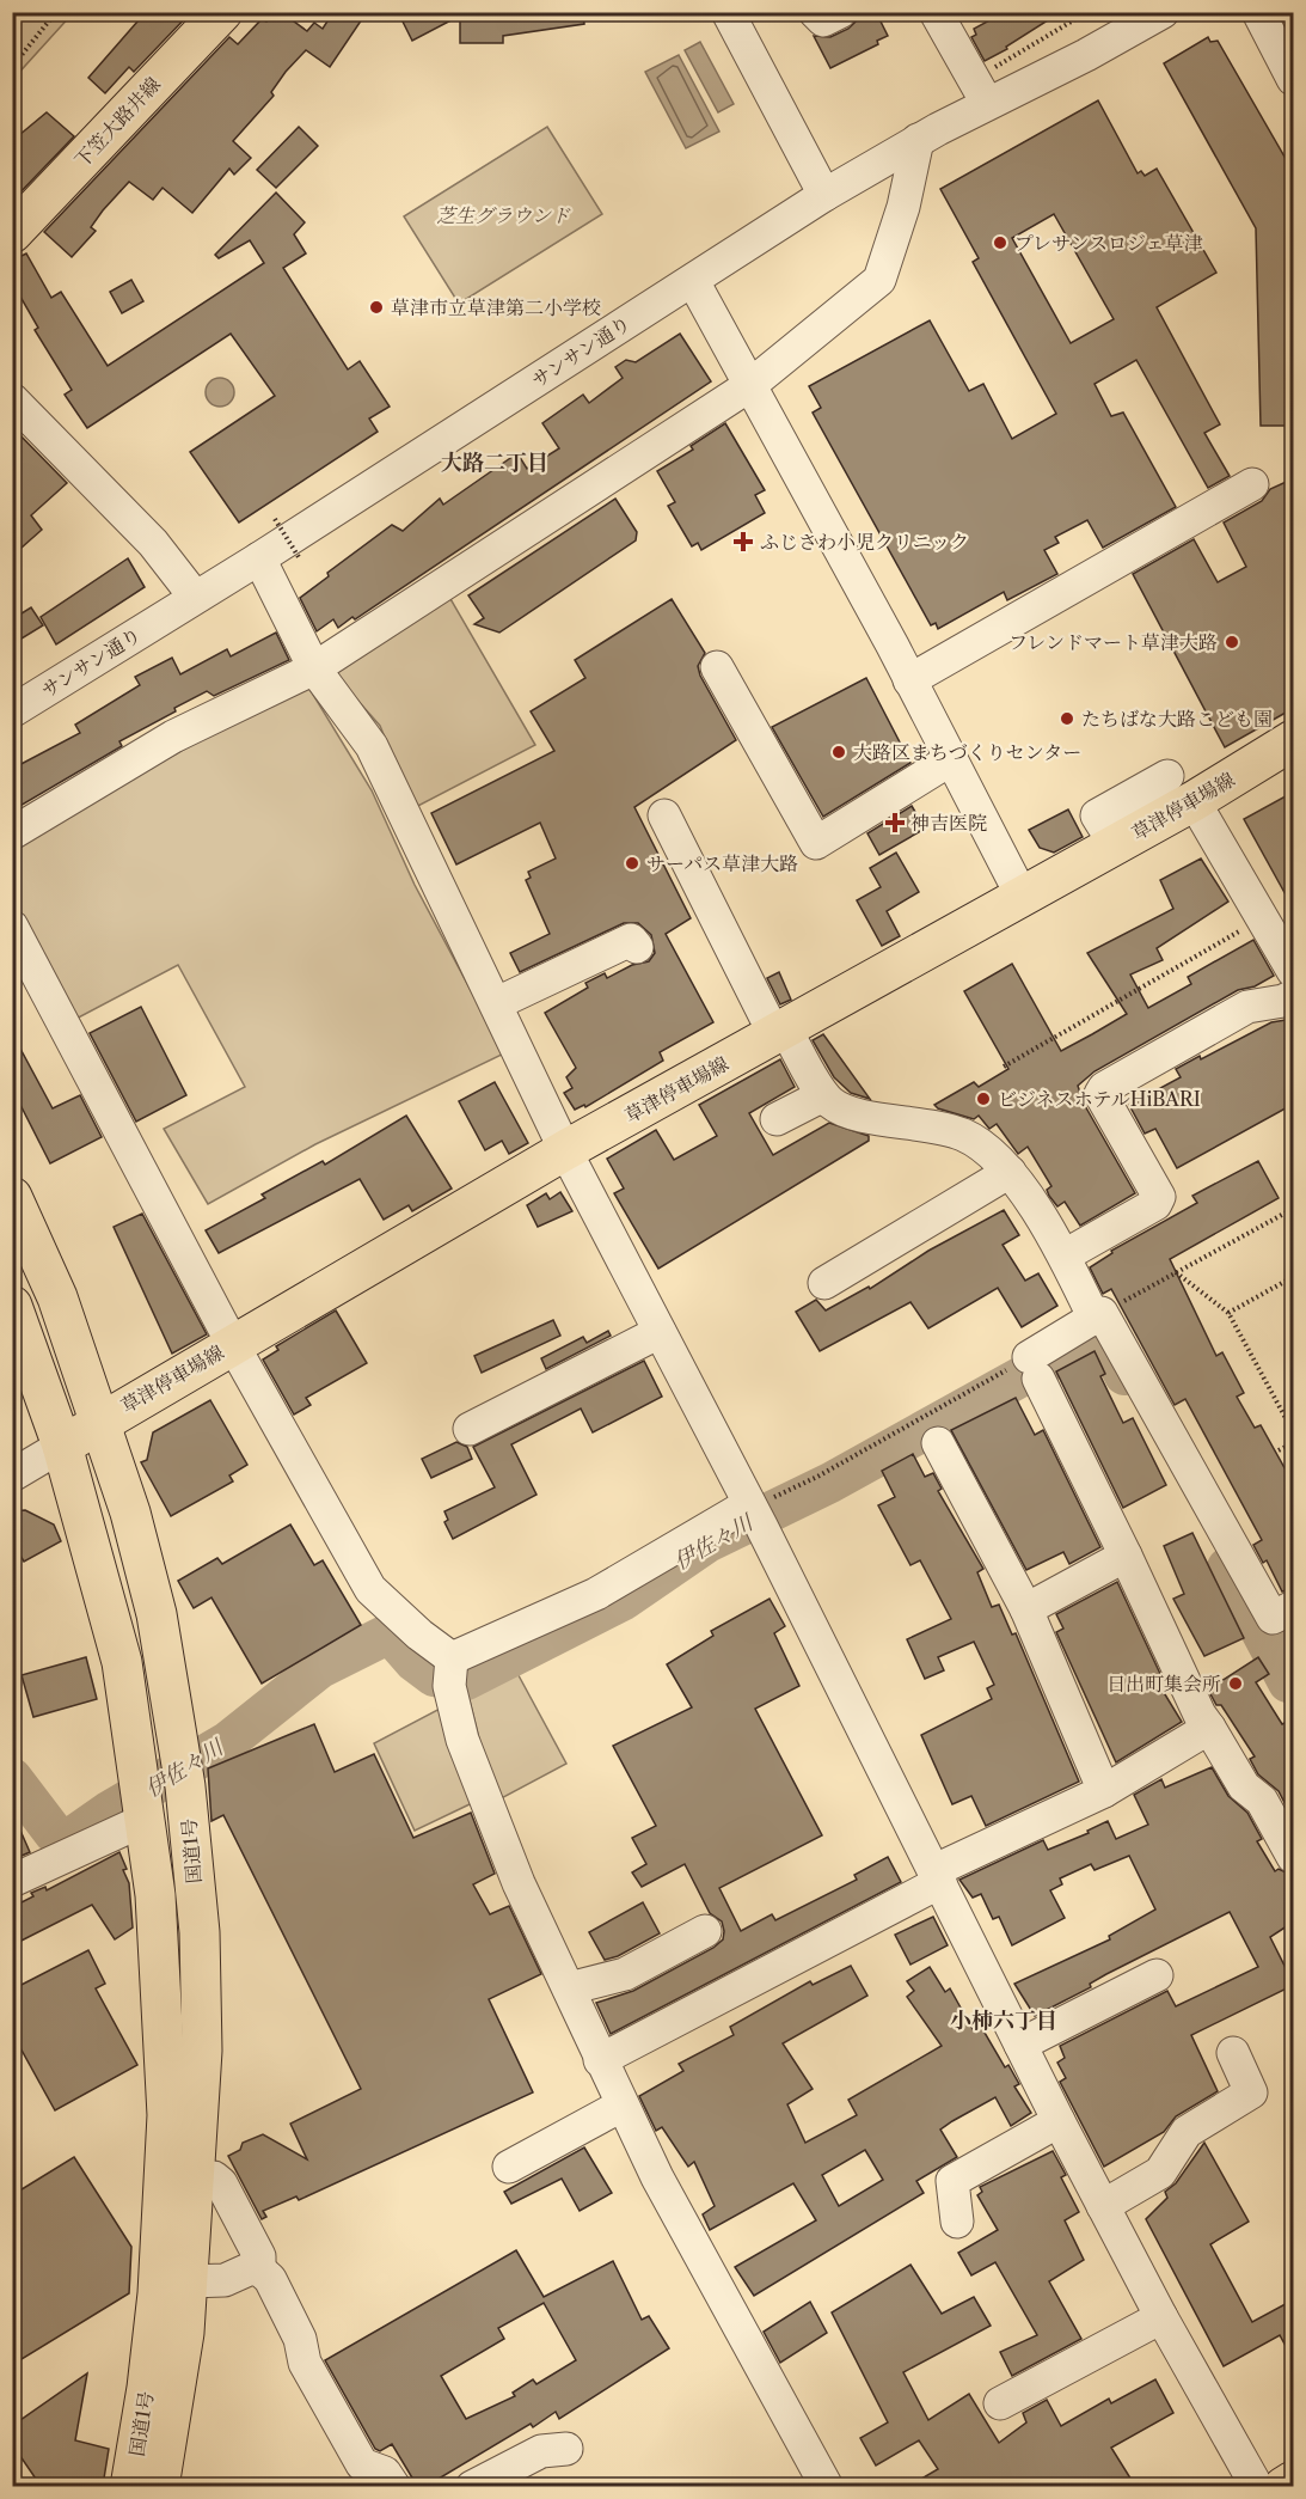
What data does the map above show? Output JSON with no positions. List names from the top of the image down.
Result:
{
  "streets": {
    "main road": ["下笠大路井線", "草津停車場線", "国道1号"],
    "street": ["サンサン通り"]
  },
  "crossings": [
    ["草津停車場線", "国道1号"]
  ],
  "districts": ["大路二丁目", "小柿六丁目"],
  "water": ["伊佐々川"],
  "parks": ["芝生グラウンド"],
  "places": {
    "other": [
      "プレサンスロジェ草津",
      "草津市立草津第二小学校",
      "フレンドマート草津大路",
      "たちばな大路こども園",
      "大路区まちづくりセンター",
      "サーパス草津大路",
      "ビジネスホテルHiBARI",
      "日出町集会所"
    ],
    "health": ["ふじさわ小児クリニック", "神吉医院"]
  }
}
